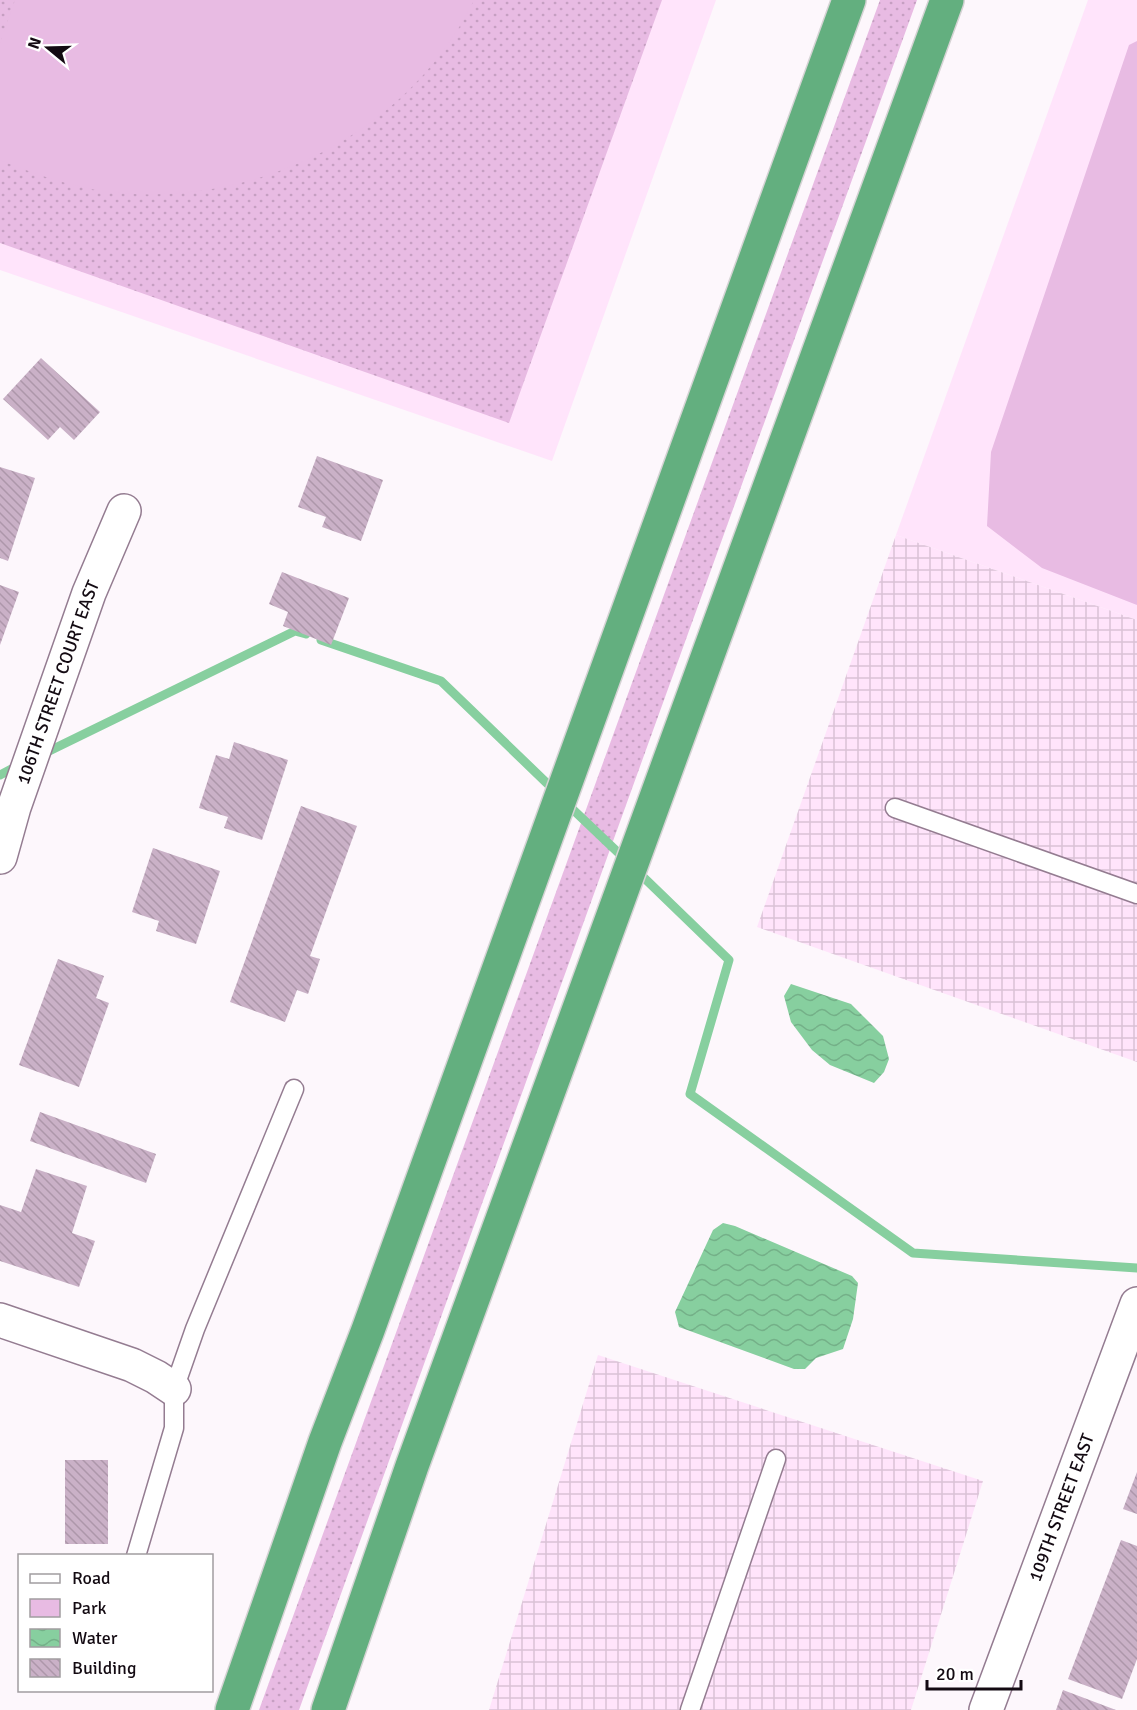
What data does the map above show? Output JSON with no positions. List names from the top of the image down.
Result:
{
  "streets": {
    "street": ["106TH STREET COURT EAST", "109TH STREET EAST"]
  },
  "legend": [
    "Road",
    "Park",
    "Water",
    "Building"
  ],
  "scale_bar": "20 m",
  "north": "left"
}
